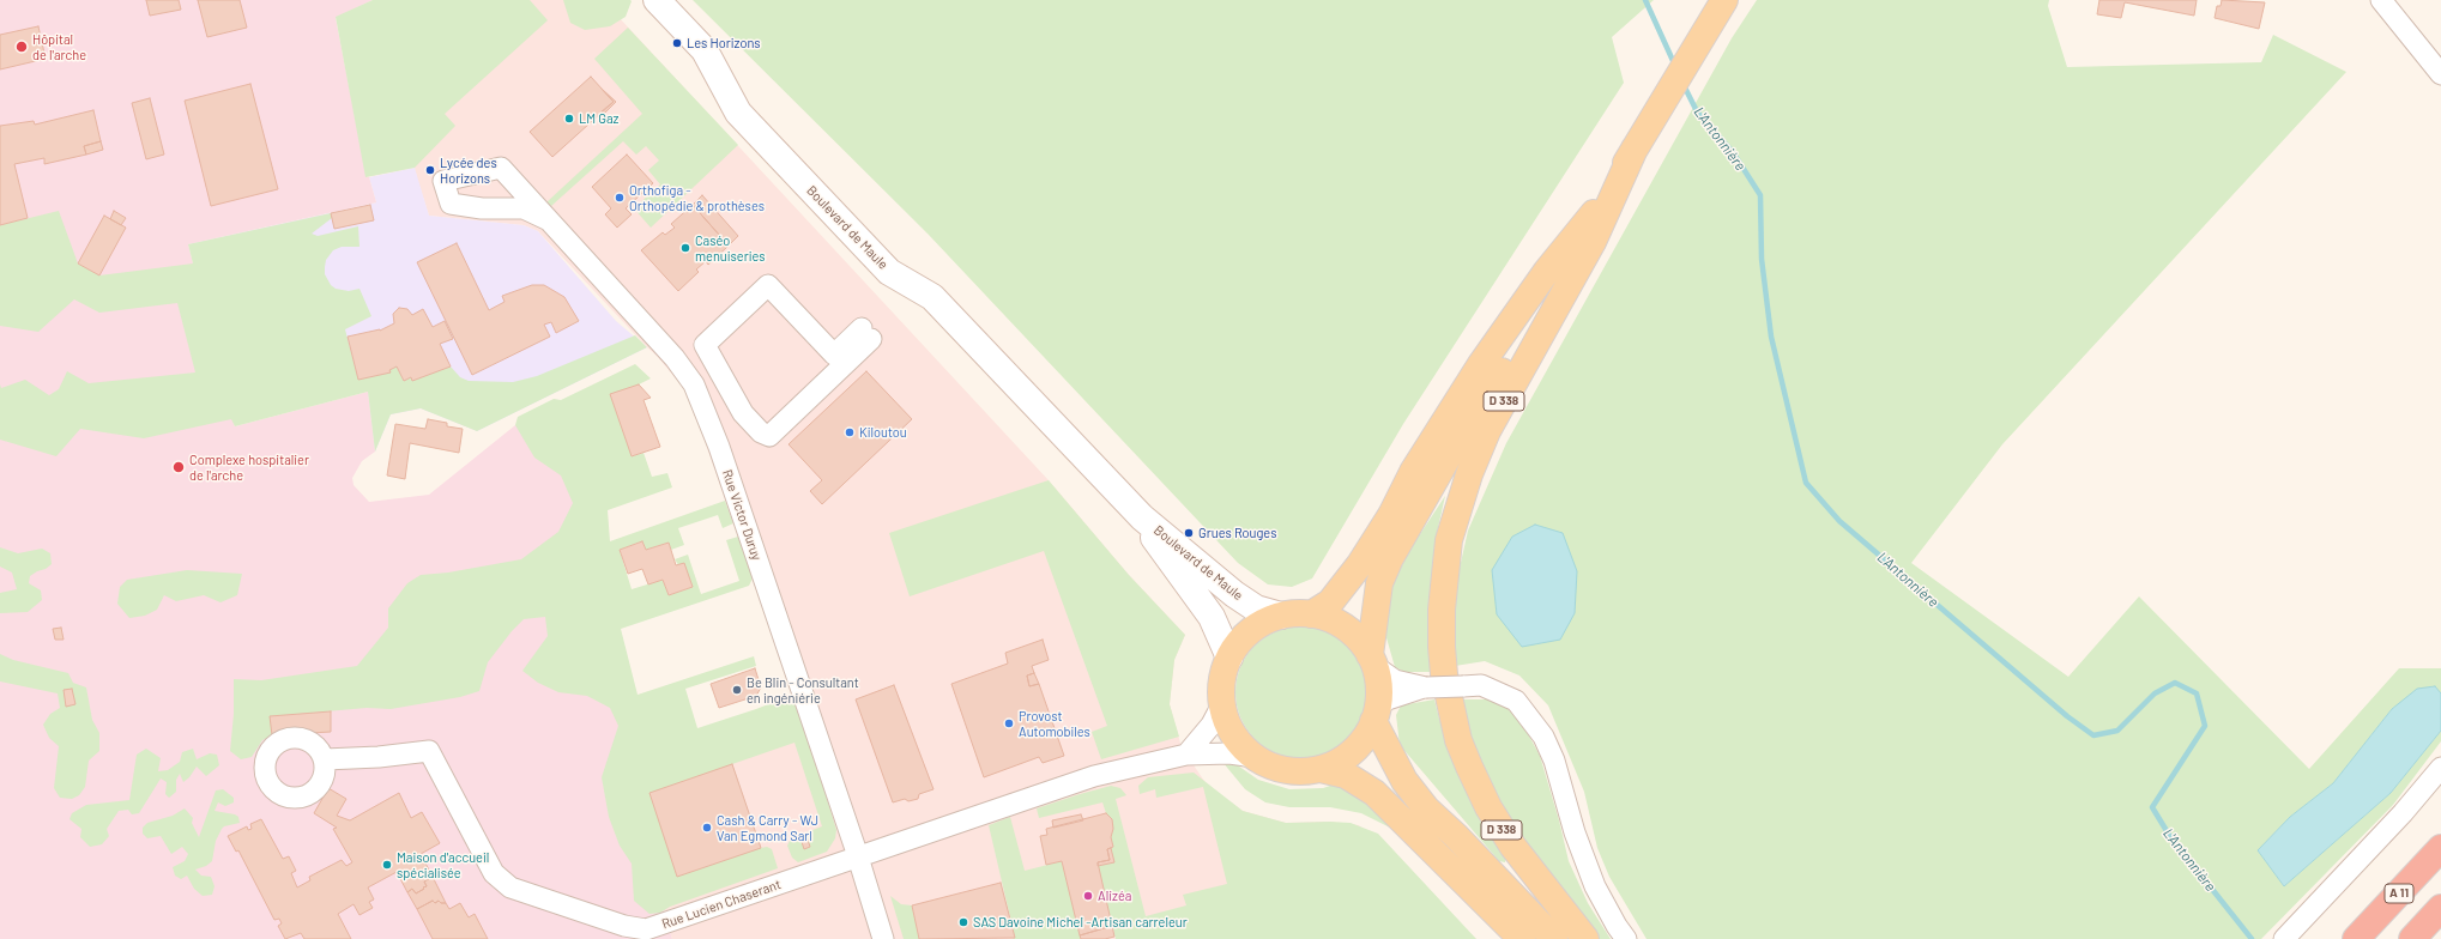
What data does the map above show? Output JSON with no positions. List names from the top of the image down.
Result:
{
  "streets": {
    "highway": ["A 11"],
    "main road": ["Boulevard de Maule", "D 338"],
    "street": ["Rue Victor Duruy", "Rue Lucien Chaserant"]
  },
  "crossings": [
    ["Boulevard de Maule", "D 338"],
    ["Boulevard de Maule", "Rue Lucien Chaserant"],
    ["D 338", "Rue Lucien Chaserant"],
    ["Rue Victor Duruy", "Rue Lucien Chaserant"]
  ],
  "water": ["L'Antonnière"],
  "places": [
    "Les Horizons",
    "Hôpital de l'arche",
    "LM Gaz",
    "Lycée des Horizons",
    "Orthofiga - Orthopédie & prothèses",
    "Caséo menuiseries",
    "Kiloutou",
    "Complexe hospitalier de l'arche",
    "Grues Rouges",
    "Be Blin - Consultant en ingéniérie",
    "Provost Automobiles",
    "Cash & Carry - WJ Van Egmond Sarl",
    "Maison d'accueil spécialisée",
    "Alizéa",
    "SAS Davoine Michel -Artisan carreleur"
  ]
}
